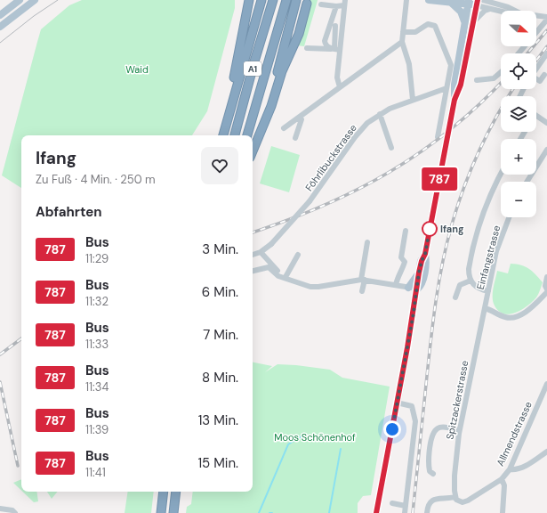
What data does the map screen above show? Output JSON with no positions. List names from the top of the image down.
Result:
{
  "streets": {
    "highway": ["A1"],
    "street": [
      "Föhrlibuckstrasse",
      "Einfangstrasse",
      "Spitzackerstrasse",
      "Allmendstrasse"
    ]
  },
  "crossings": [
    ["Einfangstrasse", "Spitzackerstrasse"],
    ["Spitzackerstrasse", "Allmendstrasse"]
  ],
  "parks": ["Waid", "Moos Schönenhof"],
  "places": ["Ifang"],
  "lines": ["bus line 787"],
  "north": "right",
  "page": {
    "on_map": "787",
    "map_buttons": ["+", "−"],
    "heading": [
      ["Ifang", "Zu Fuß · 4 Min. · 250 m"],
      "Abfahrten"
    ],
    "list": [
      {
        "mark": "787",
        "name": "Bus",
        "note": "11:29",
        "value": "3 Min."
      },
      {
        "mark": "787",
        "name": "Bus",
        "note": "11:32",
        "value": "6 Min."
      },
      {
        "mark": "787",
        "name": "Bus",
        "note": "11:33",
        "value": "7 Min."
      },
      {
        "mark": "787",
        "name": "Bus",
        "note": "11:34",
        "value": "8 Min."
      },
      {
        "mark": "787",
        "name": "Bus",
        "note": "11:39",
        "value": "13 Min."
      },
      {
        "mark": "787",
        "name": "Bus",
        "note": "11:41",
        "value": "15 Min."
      }
    ]
  }
}
